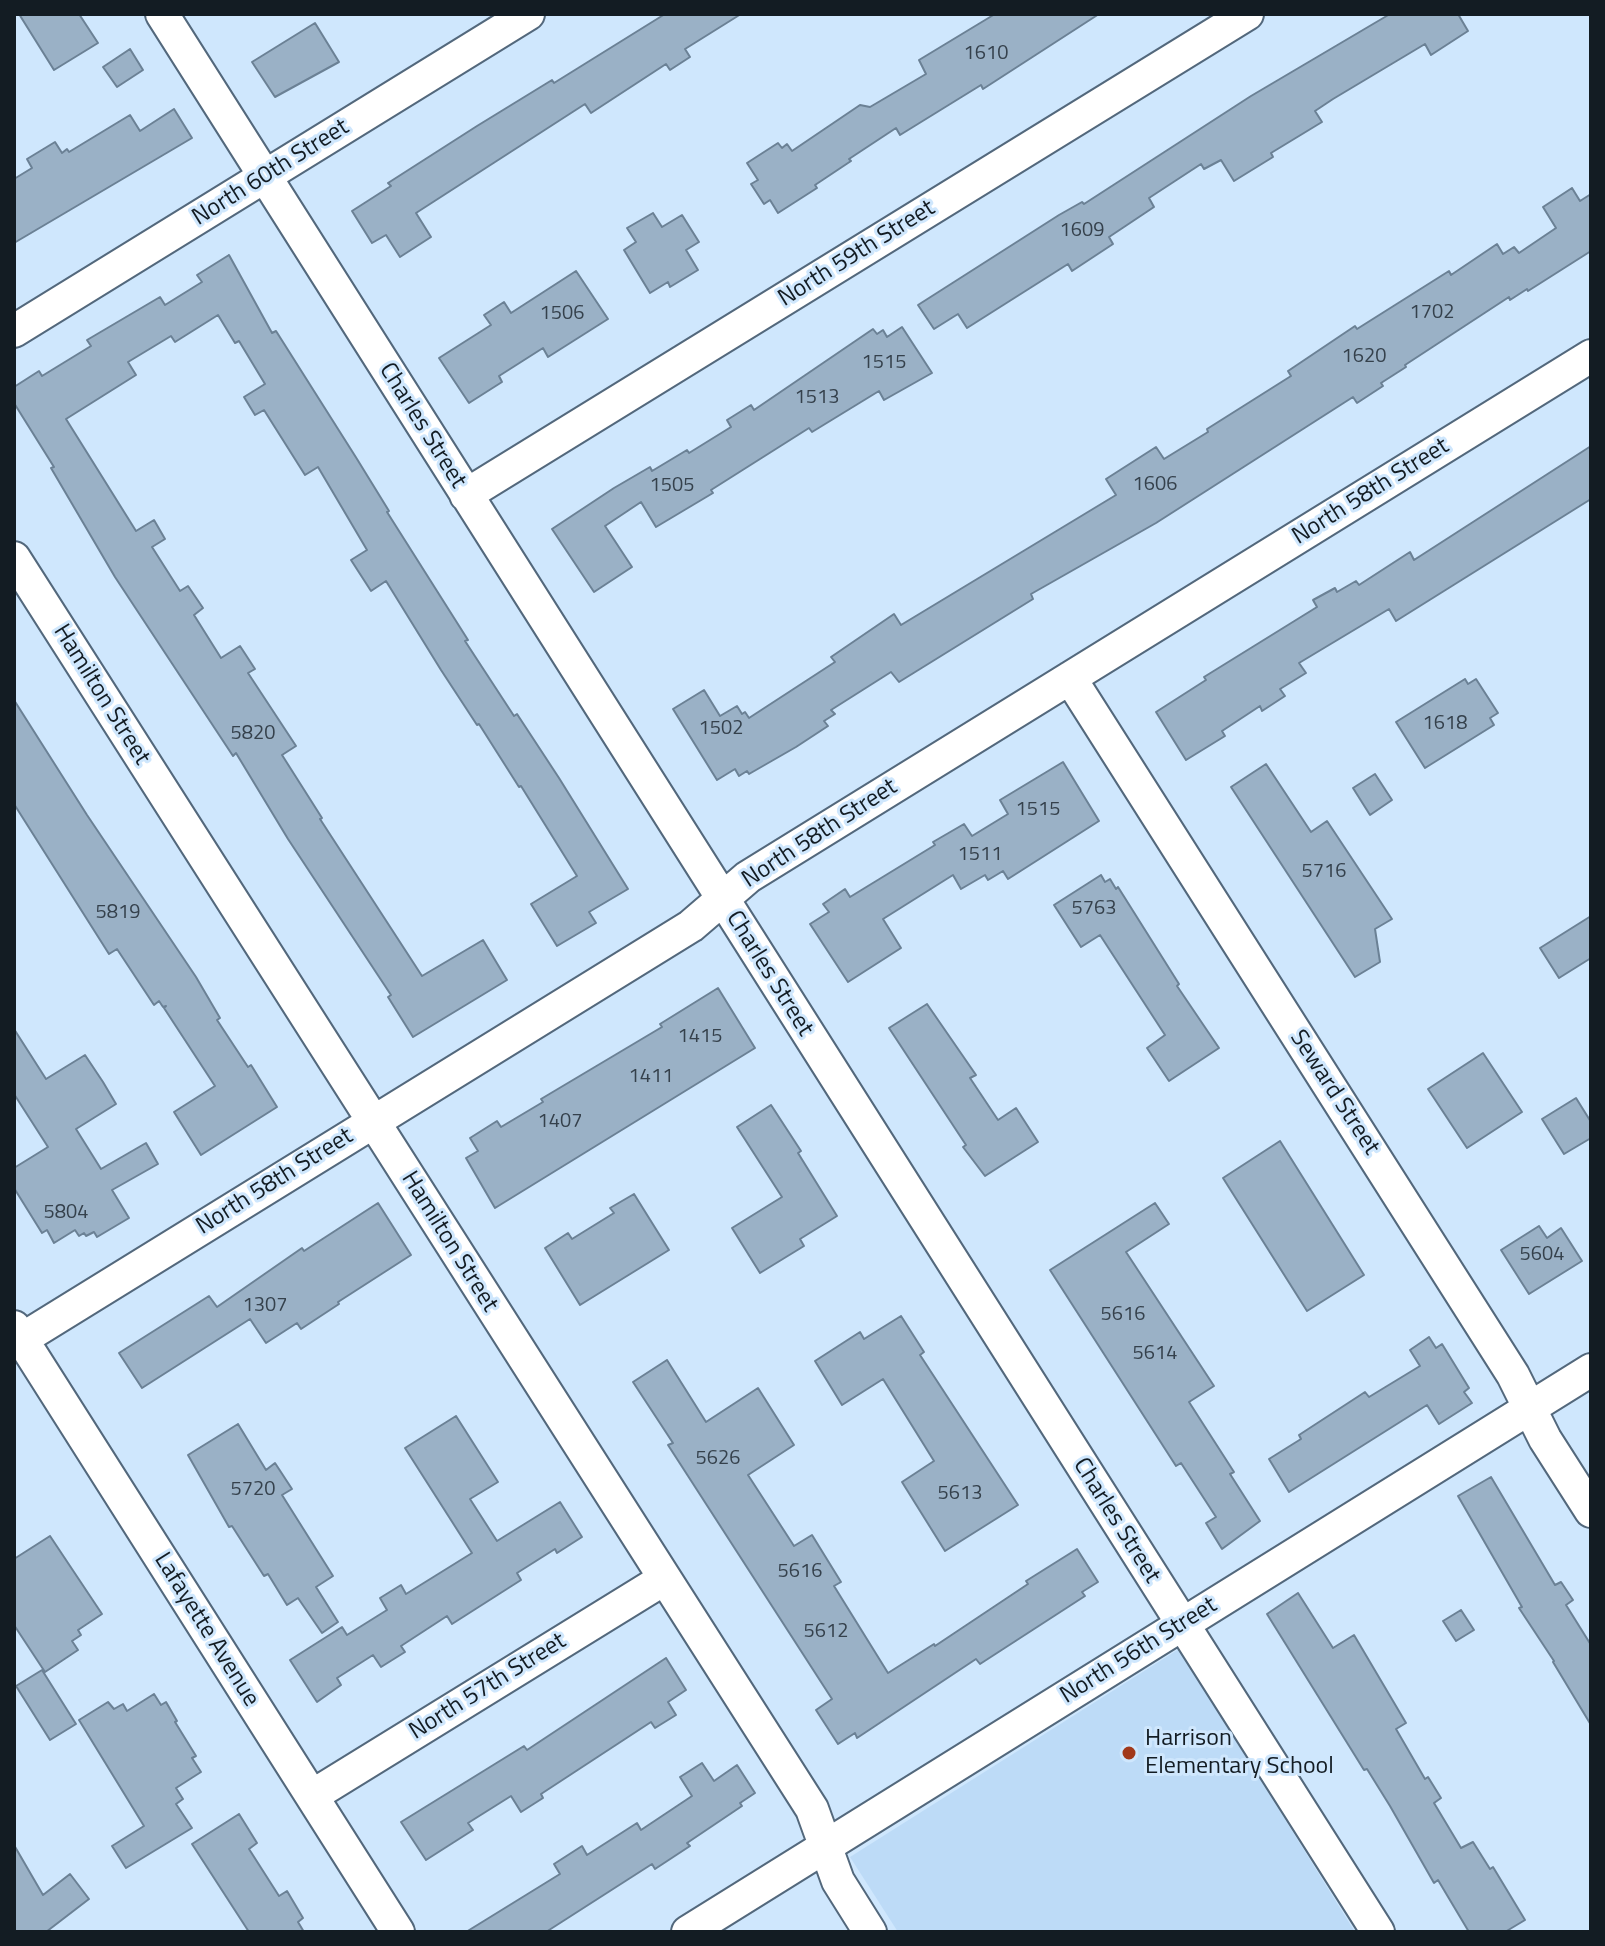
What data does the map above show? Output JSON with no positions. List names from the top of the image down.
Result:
{
  "streets": {
    "street": [
      "North 60th Street",
      "North 59th Street",
      "Charles Street",
      "North 58th Street",
      "Hamilton Street",
      "Seward Street",
      "Lafayette Avenue",
      "North 56th Street",
      "North 57th Street"
    ]
  },
  "crossings": [
    ["North 60th Street", "Charles Street"],
    ["North 59th Street", "Charles Street"],
    ["Charles Street", "North 58th Street"],
    ["Charles Street", "North 56th Street"],
    ["North 58th Street", "Hamilton Street"],
    ["North 58th Street", "Seward Street"],
    ["North 58th Street", "Lafayette Avenue"],
    ["Hamilton Street", "North 56th Street"],
    ["Hamilton Street", "North 57th Street"],
    ["Seward Street", "North 56th Street"],
    ["Lafayette Avenue", "North 57th Street"]
  ],
  "places": ["Harrison Elementary School"],
  "house_numbers": [
    "1610",
    "1609",
    "1702",
    "1506",
    "1620",
    "1515",
    "1513",
    "1606",
    "1505",
    "1618",
    "1502",
    "5820",
    "1515",
    "1511",
    "5716",
    "5763",
    "5819",
    "1415",
    "1411",
    "1407",
    "5804",
    "5604",
    "1307",
    "5616",
    "5614",
    "5626",
    "5720",
    "5613",
    "5616",
    "5612"
  ]
}
